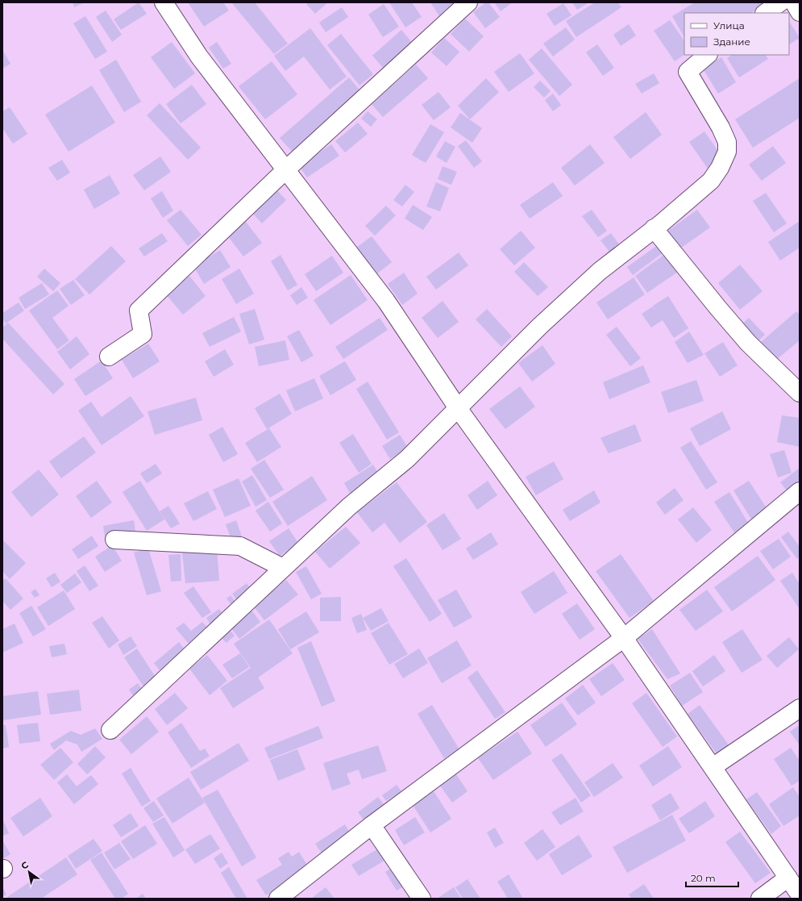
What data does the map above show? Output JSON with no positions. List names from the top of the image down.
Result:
{
  "legend": ["Улица", "Здание"],
  "scale_bar": "20 m",
  "north": "top left"
}
